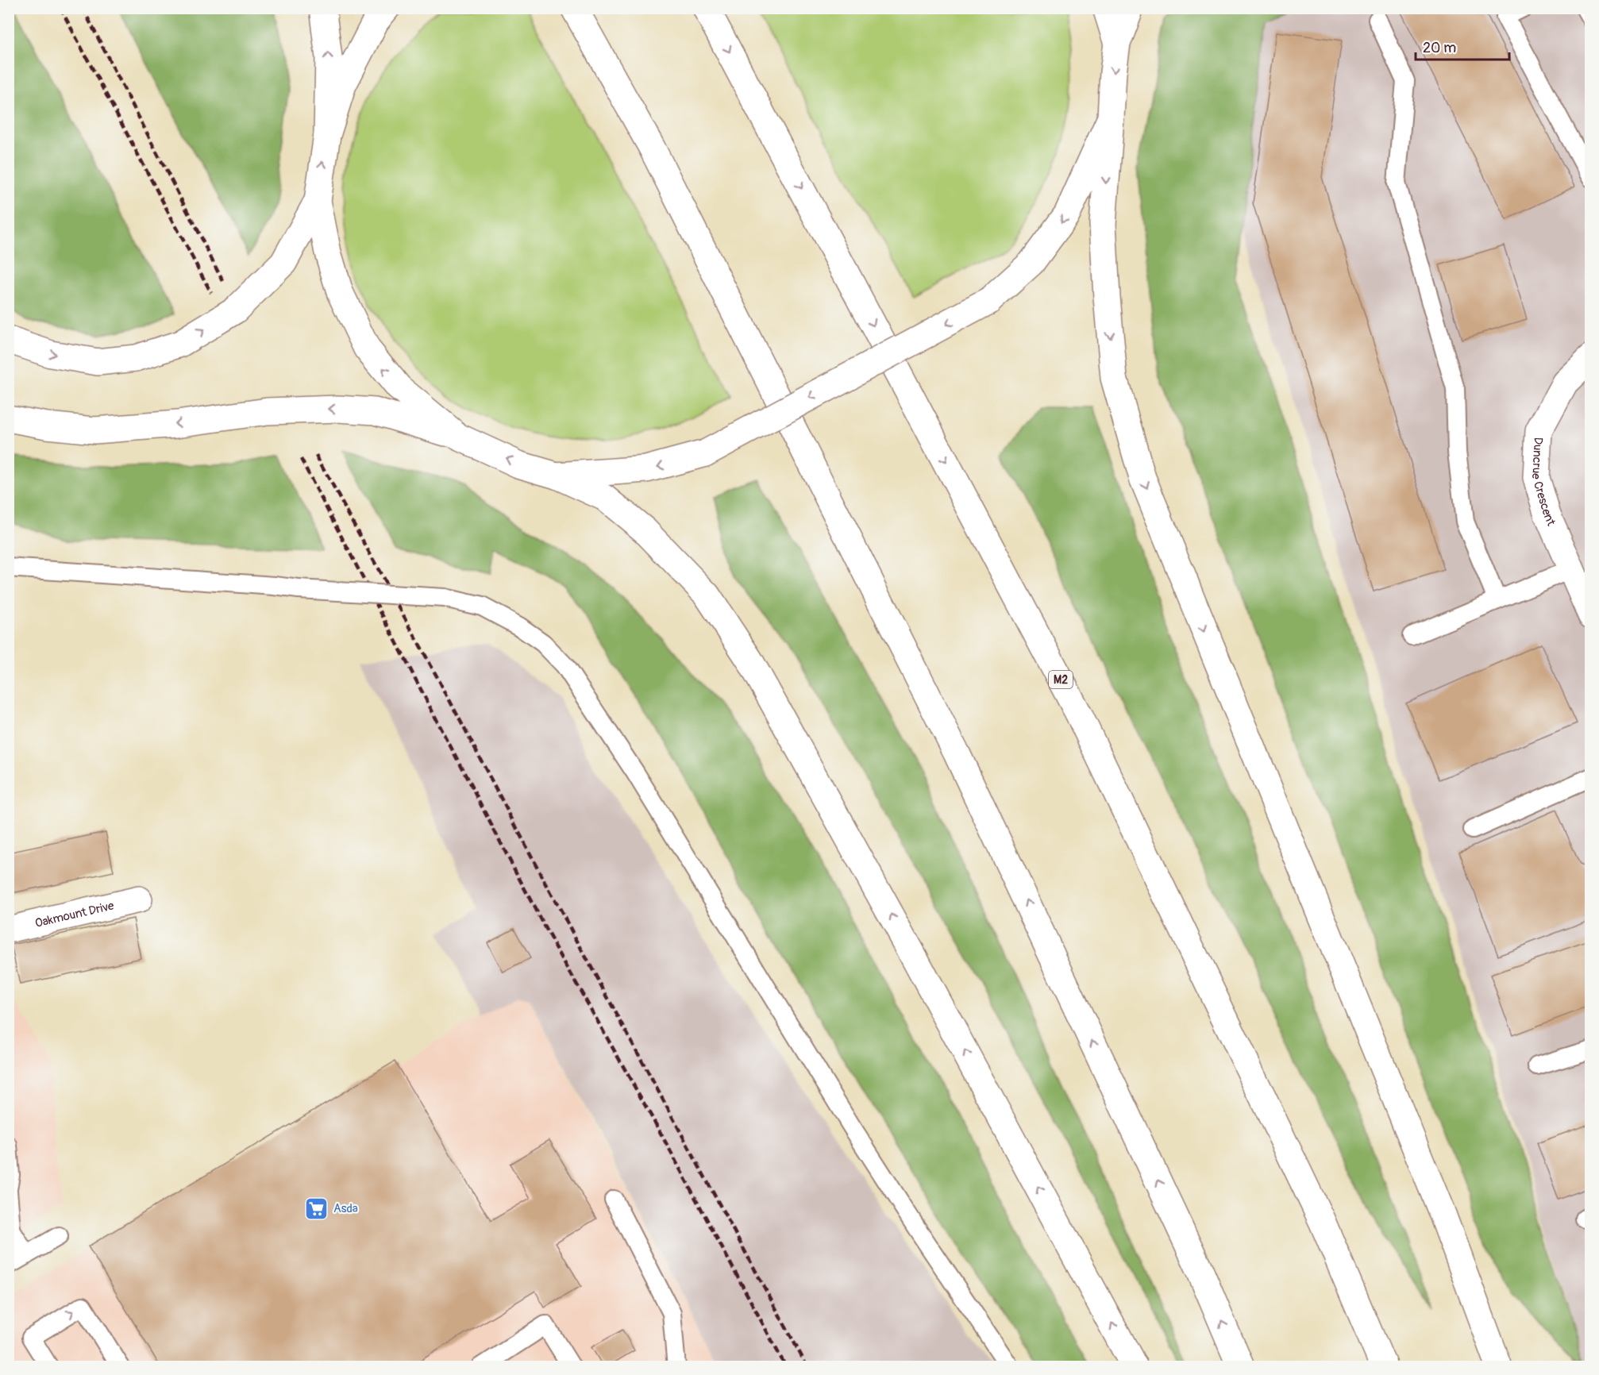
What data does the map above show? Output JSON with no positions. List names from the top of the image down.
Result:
{
  "streets": {
    "main road": ["Duncrue Crescent", "M2", "Oakmount Drive"]
  },
  "places": {
    "supermarket": ["Asda"]
  },
  "scale_bar": "20 m"
}
